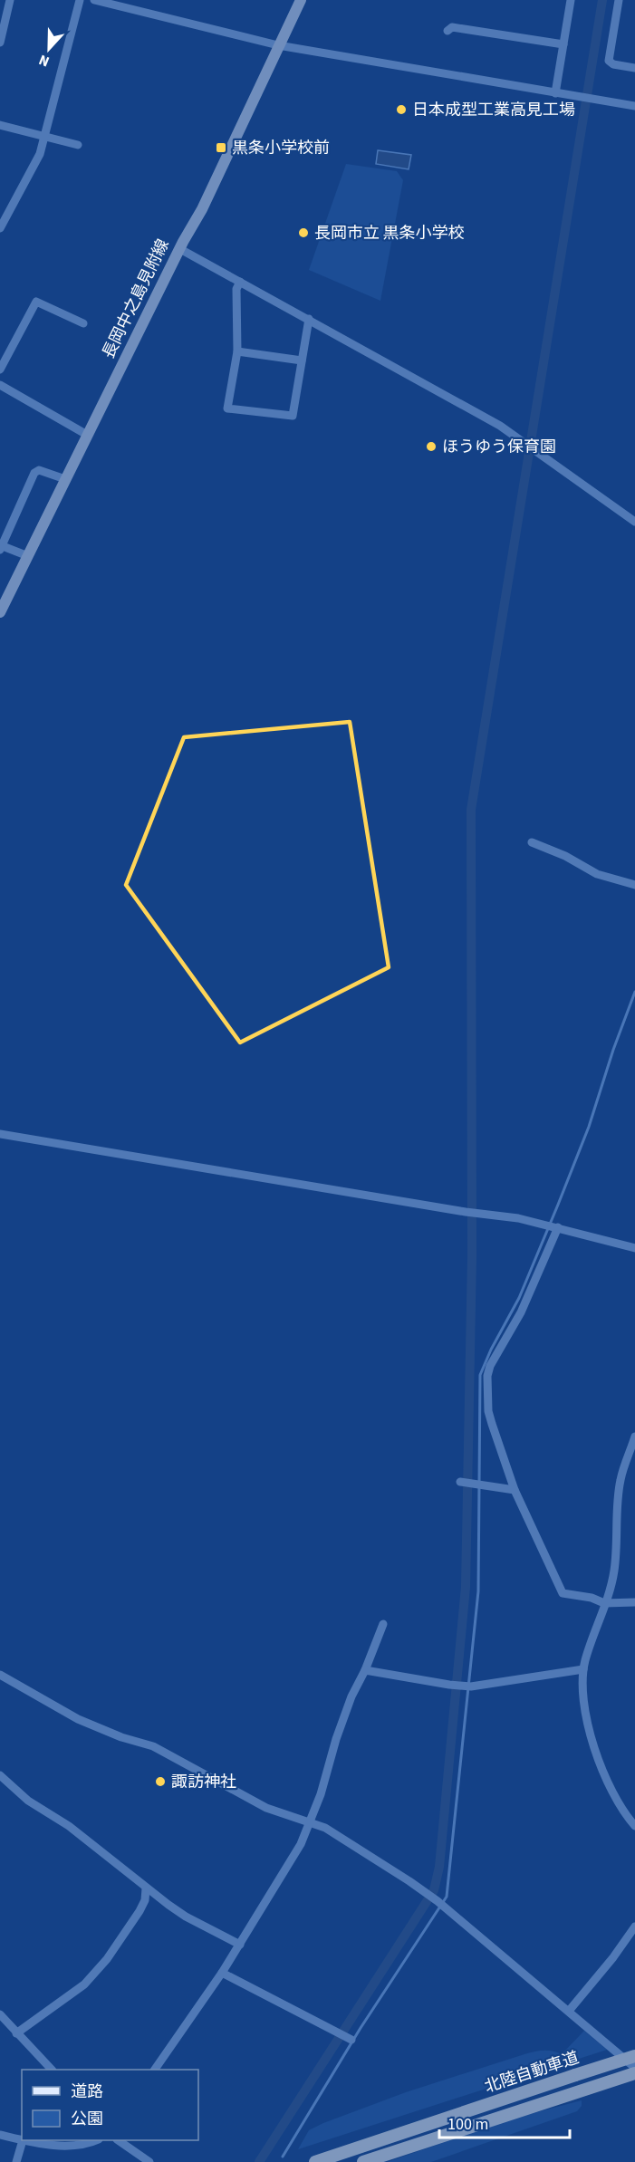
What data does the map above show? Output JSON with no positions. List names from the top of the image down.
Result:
{
  "streets": {
    "highway": ["北陸自動車道"],
    "main road": ["長岡中之島見附線"]
  },
  "places": {
    "other": [
      "日本成型工業高見工場",
      "長岡市立 黒条小学校",
      "ほうゆう保育園",
      "諏訪神社"
    ],
    "transit": ["黒条小学校前"]
  },
  "legend": ["道路", "公園"],
  "scale_bar": "100 m",
  "north": "bottom"
}
